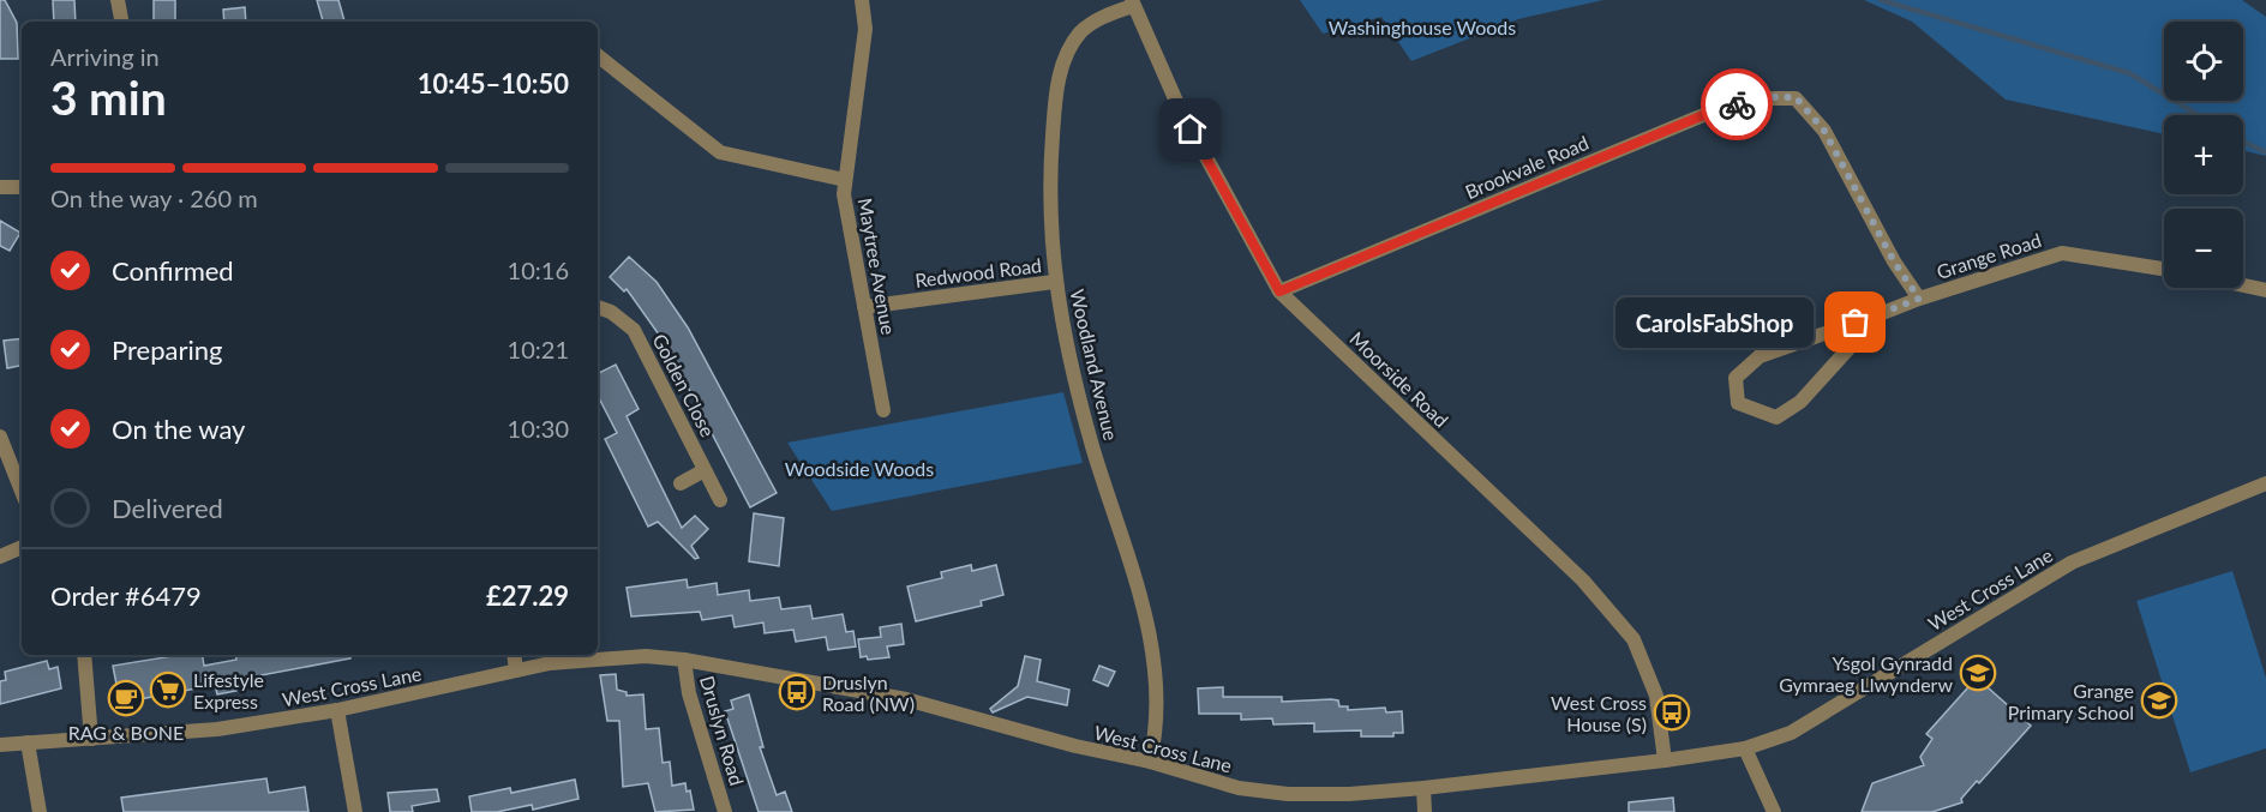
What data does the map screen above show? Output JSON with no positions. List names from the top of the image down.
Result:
{
  "streets": {
    "street": [
      "Brookvale Road",
      "Grange Road",
      "Maytree Avenue",
      "Redwood Road",
      "Woodland Avenue",
      "Moorside Road",
      "Golden Close",
      "West Cross Lane",
      "Druslyn Road"
    ]
  },
  "crossings": [
    ["Brookvale Road", "Grange Road"],
    ["Brookvale Road", "Moorside Road"],
    ["Maytree Avenue", "Redwood Road"],
    ["Redwood Road", "Woodland Avenue"],
    ["Woodland Avenue", "Moorside Road"],
    ["Woodland Avenue", "West Cross Lane"],
    ["Moorside Road", "West Cross Lane"],
    ["West Cross Lane", "Druslyn Road"]
  ],
  "parks": ["Washinghouse Woods", "Woodside Woods"],
  "places": {
    "other": ["CarolsFabShop"],
    "school or university": ["Ysgol Gynradd Gymraeg Llwynderw", "Grange Primary School"],
    "supermarket": ["Lifestyle Express"],
    "bus stop": ["Druslyn Road (NW)", "West Cross House (S)"],
    "cafe": ["RAG & BONE"]
  },
  "page": {
    "map_buttons": ["+", "−"],
    "heading": ["3 min", "Arriving in", "10:45–10:50"],
    "panel": ["Order #6479", "£27.29"],
    "bar": "On the way · 260 m",
    "list": [
      ["Confirmed", "10:16"],
      ["Preparing", "10:21"],
      ["On the way", "10:30"],
      "Delivered"
    ],
    "bubble": "CarolsFabShop"
  }
}
